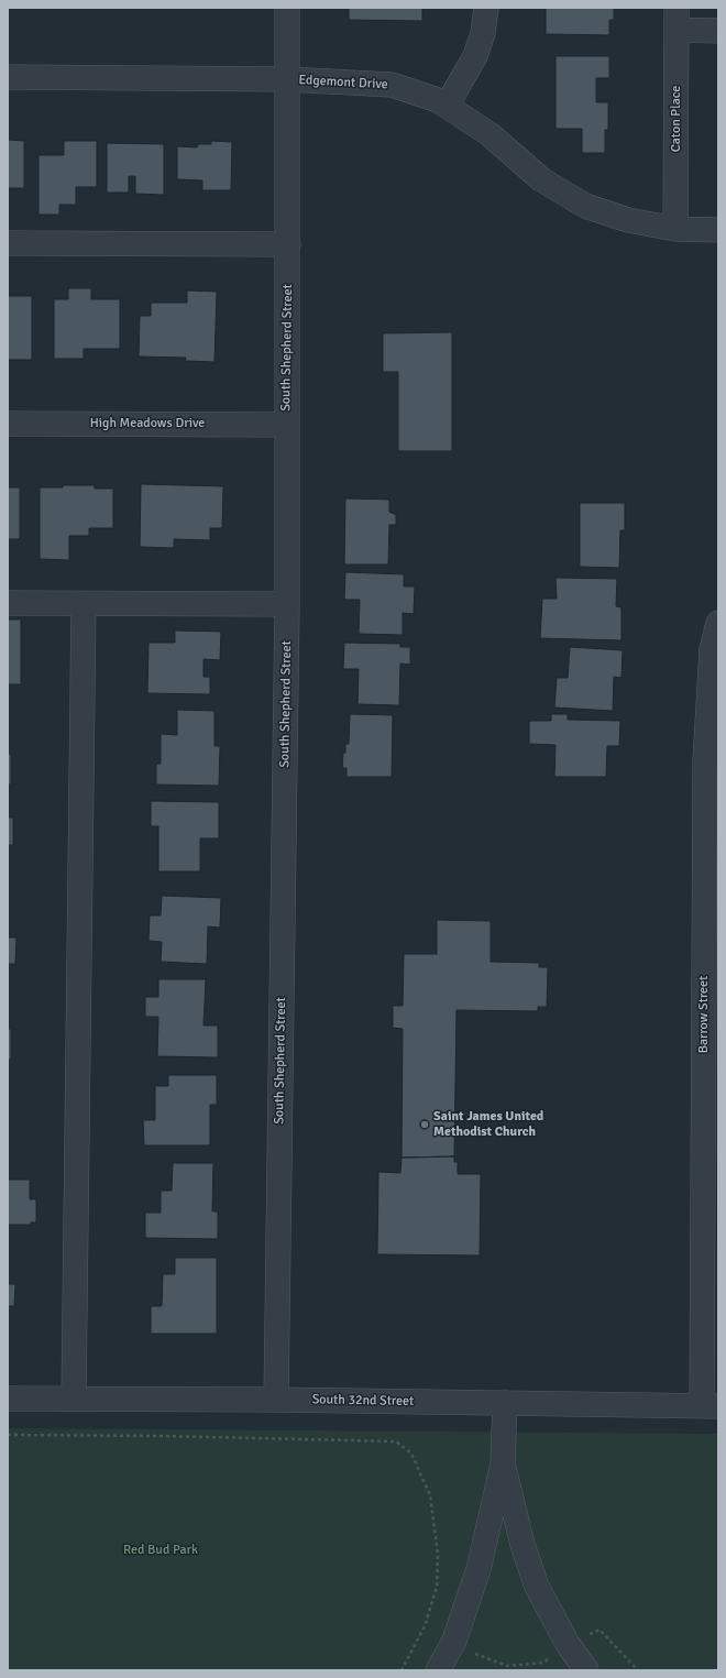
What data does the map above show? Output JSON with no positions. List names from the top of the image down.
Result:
{
  "streets": {
    "street": [
      "Edgemont Drive",
      "Caton Place",
      "South Shepherd Street",
      "High Meadows Drive",
      "Barrow Street",
      "South 32nd Street"
    ]
  },
  "crossings": [
    ["Edgemont Drive", "Caton Place"],
    ["Edgemont Drive", "South Shepherd Street"],
    ["South Shepherd Street", "High Meadows Drive"],
    ["South Shepherd Street", "South 32nd Street"],
    ["Barrow Street", "South 32nd Street"]
  ],
  "parks": ["Red Bud Park"],
  "places": ["Saint James United Methodist Church"]
}
